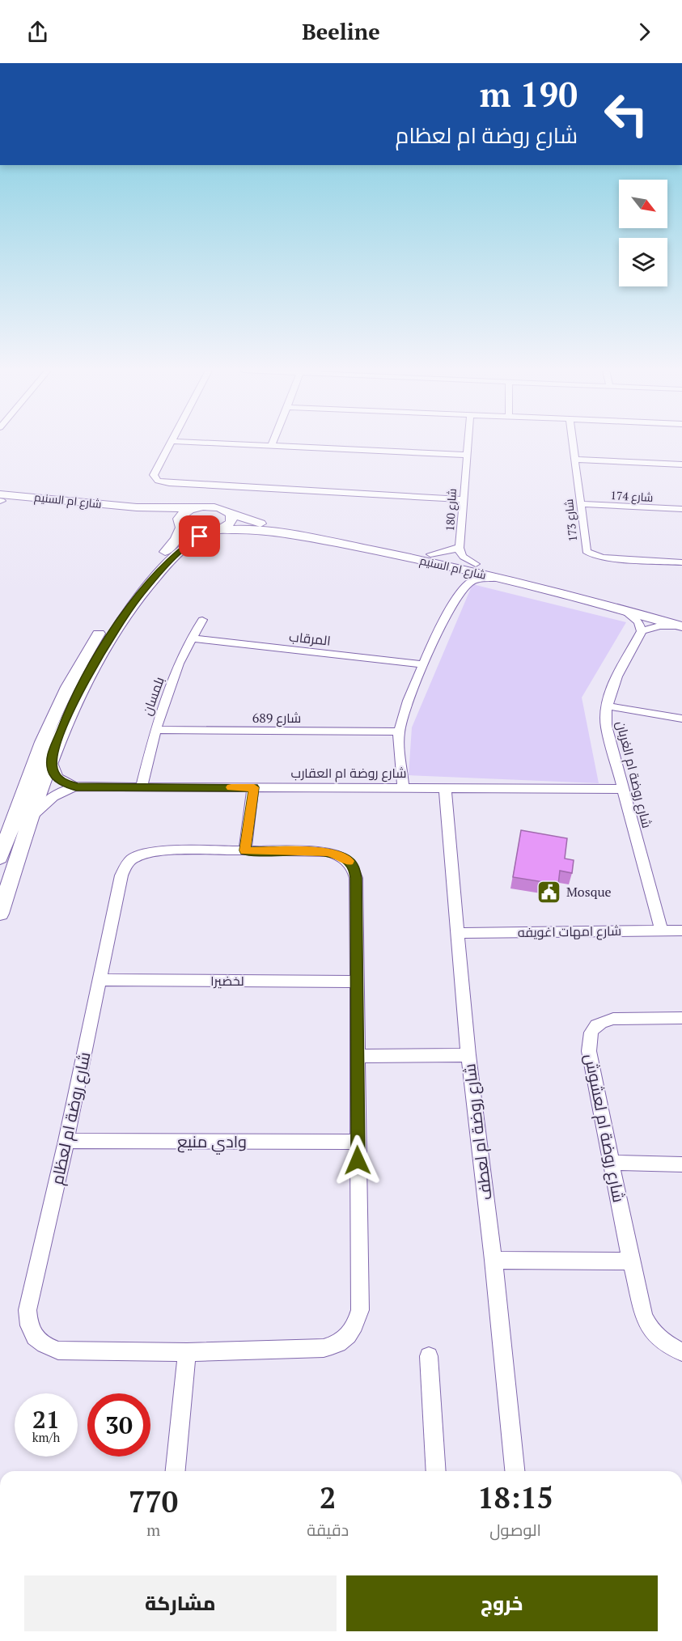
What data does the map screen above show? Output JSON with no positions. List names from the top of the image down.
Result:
{
  "streets": {
    "main road": ["شارع ام السنيم"],
    "street": [
      "شارع 174",
      "شارع 180",
      "شارع 173",
      "المرقاب",
      "بلمسان",
      "شارع 689",
      "شارع روضة ام العقارب",
      "شارع روضة ام الغربان",
      "شارع امهات اغويفه",
      "لخضيرا",
      "شارع روضة ام لعظام",
      "شارع روضة ام لعشوش",
      "شارع روضة ام لعطف",
      "وادي منيع"
    ]
  },
  "crossings": [
    ["شارع 174", "شارع 173"],
    ["شارع ام السنيم", "شارع 180"],
    ["المرقاب", "بلمسان"],
    ["بلمسان", "شارع 689"],
    ["بلمسان", "شارع روضة ام العقارب"],
    ["شارع روضة ام العقارب", "شارع روضة ام الغربان"],
    ["شارع روضة ام العقارب", "شارع روضة ام لعطف"],
    ["شارع روضة ام الغربان", "شارع امهات اغويفه"],
    ["شارع امهات اغويفه", "شارع روضة ام لعطف"],
    ["لخضيرا", "شارع روضة ام لعظام"],
    ["شارع روضة ام لعظام", "وادي منيع"]
  ],
  "places": {
    "public building": ["Mosque"]
  },
  "north": "bottom right",
  "page": {
    "header": "Beeline",
    "turn": ["190 m", "شارع روضة ام لعظام"],
    "speed": "21 km/h",
    "limit": "30",
    "eta": [
      "18:15",
      "الوصول",
      "2",
      "دقيقة",
      "770",
      "m"
    ],
    "buttons": ["خروج", "مشاركة"]
  }
}
